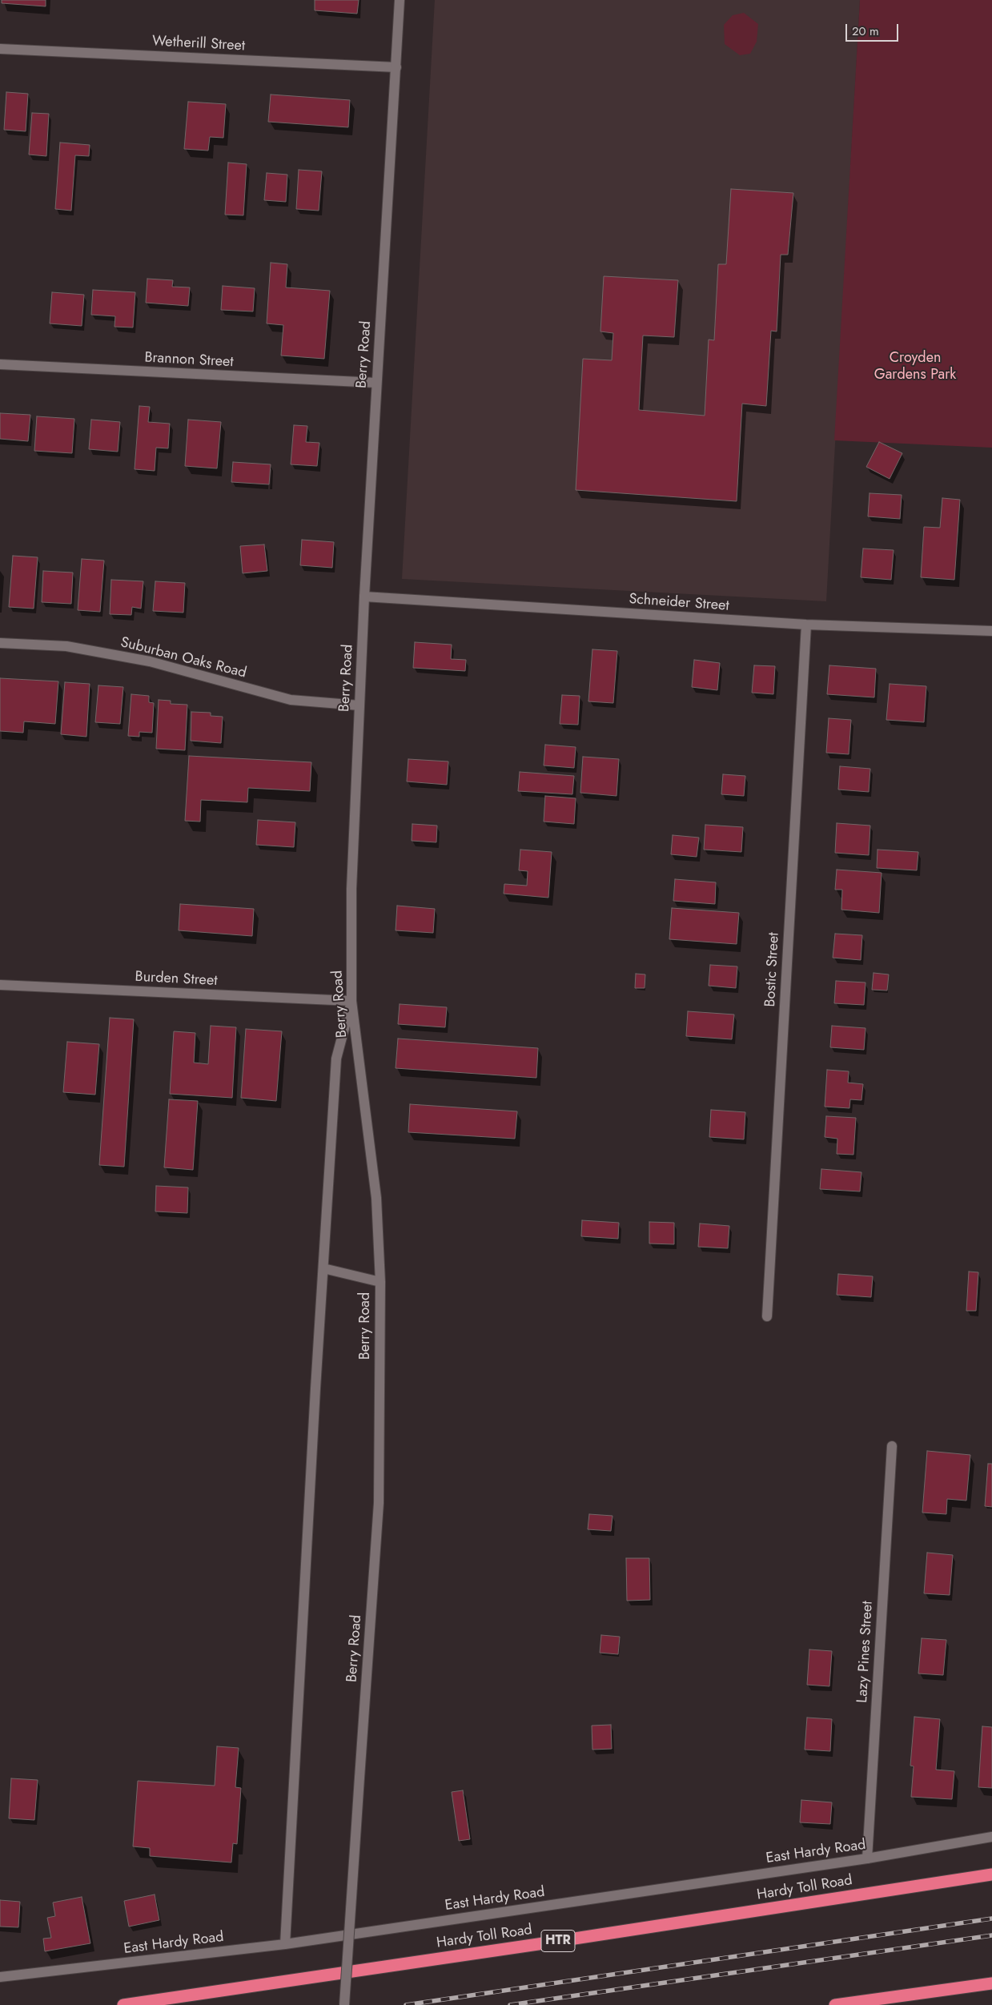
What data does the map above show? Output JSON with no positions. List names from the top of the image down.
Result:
{
  "streets": {
    "highway": ["Hardy Toll Road", "HTR"],
    "street": [
      "Wetherill Street",
      "Berry Road",
      "Brannon Street",
      "Schneider Street",
      "Suburban Oaks Road",
      "Bostic Street",
      "Burden Street",
      "Lazy Pines Street",
      "East Hardy Road"
    ]
  },
  "crossings": [
    ["Wetherill Street", "Berry Road"],
    ["Berry Road", "Brannon Street"],
    ["Berry Road", "Schneider Street"],
    ["Berry Road", "Suburban Oaks Road"],
    ["Berry Road", "Burden Street"],
    ["Schneider Street", "Bostic Street"],
    ["Lazy Pines Street", "East Hardy Road"]
  ],
  "parks": ["Croyden Gardens Park"],
  "scale_bar": "20 m"
}
